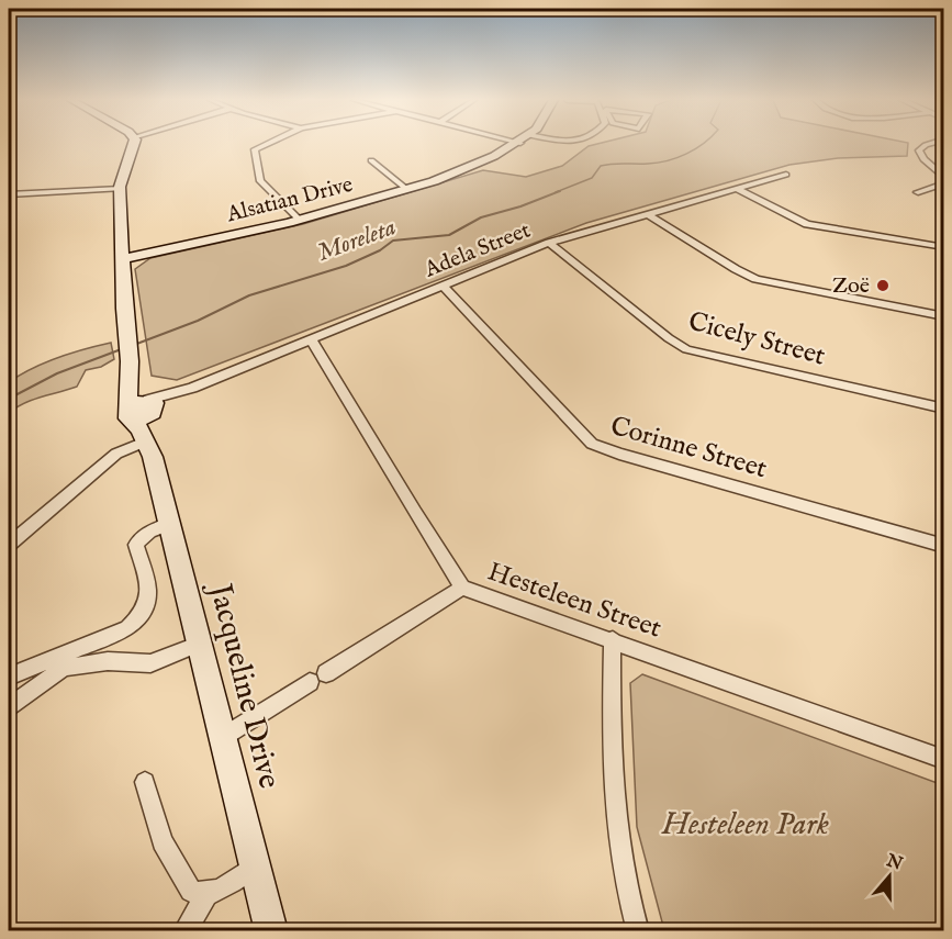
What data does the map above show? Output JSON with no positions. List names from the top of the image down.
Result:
{
  "streets": {
    "street": [
      "Alsatian Drive",
      "Adela Street",
      "Cicely Street",
      "Corinne Street",
      "Hesteleen Street",
      "Jacqueline Drive"
    ]
  },
  "crossings": [
    ["Alsatian Drive", "Jacqueline Drive"],
    ["Adela Street", "Cicely Street"],
    ["Adela Street", "Corinne Street"],
    ["Adela Street", "Hesteleen Street"],
    ["Adela Street", "Jacqueline Drive"]
  ],
  "water": ["Moreleta"],
  "parks": ["Hesteleen Park"],
  "places": ["Zoë"],
  "north": "top"
}
